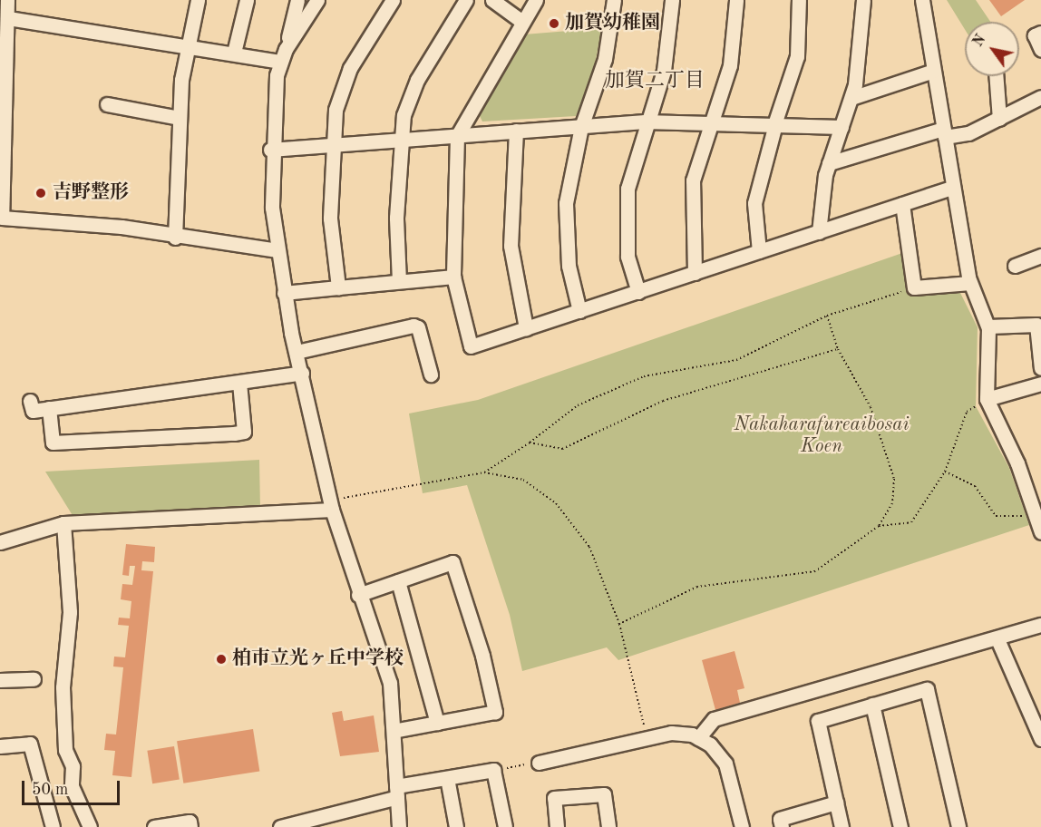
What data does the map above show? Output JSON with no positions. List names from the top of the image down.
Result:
{
  "districts": ["加賀二丁目"],
  "parks": ["Nakaharafureaibosai Koen"],
  "places": ["加賀幼稚園", "吉野整形", "柏市立光ヶ丘中学校"],
  "scale_bar": "50 m",
  "north": "top left"
}
